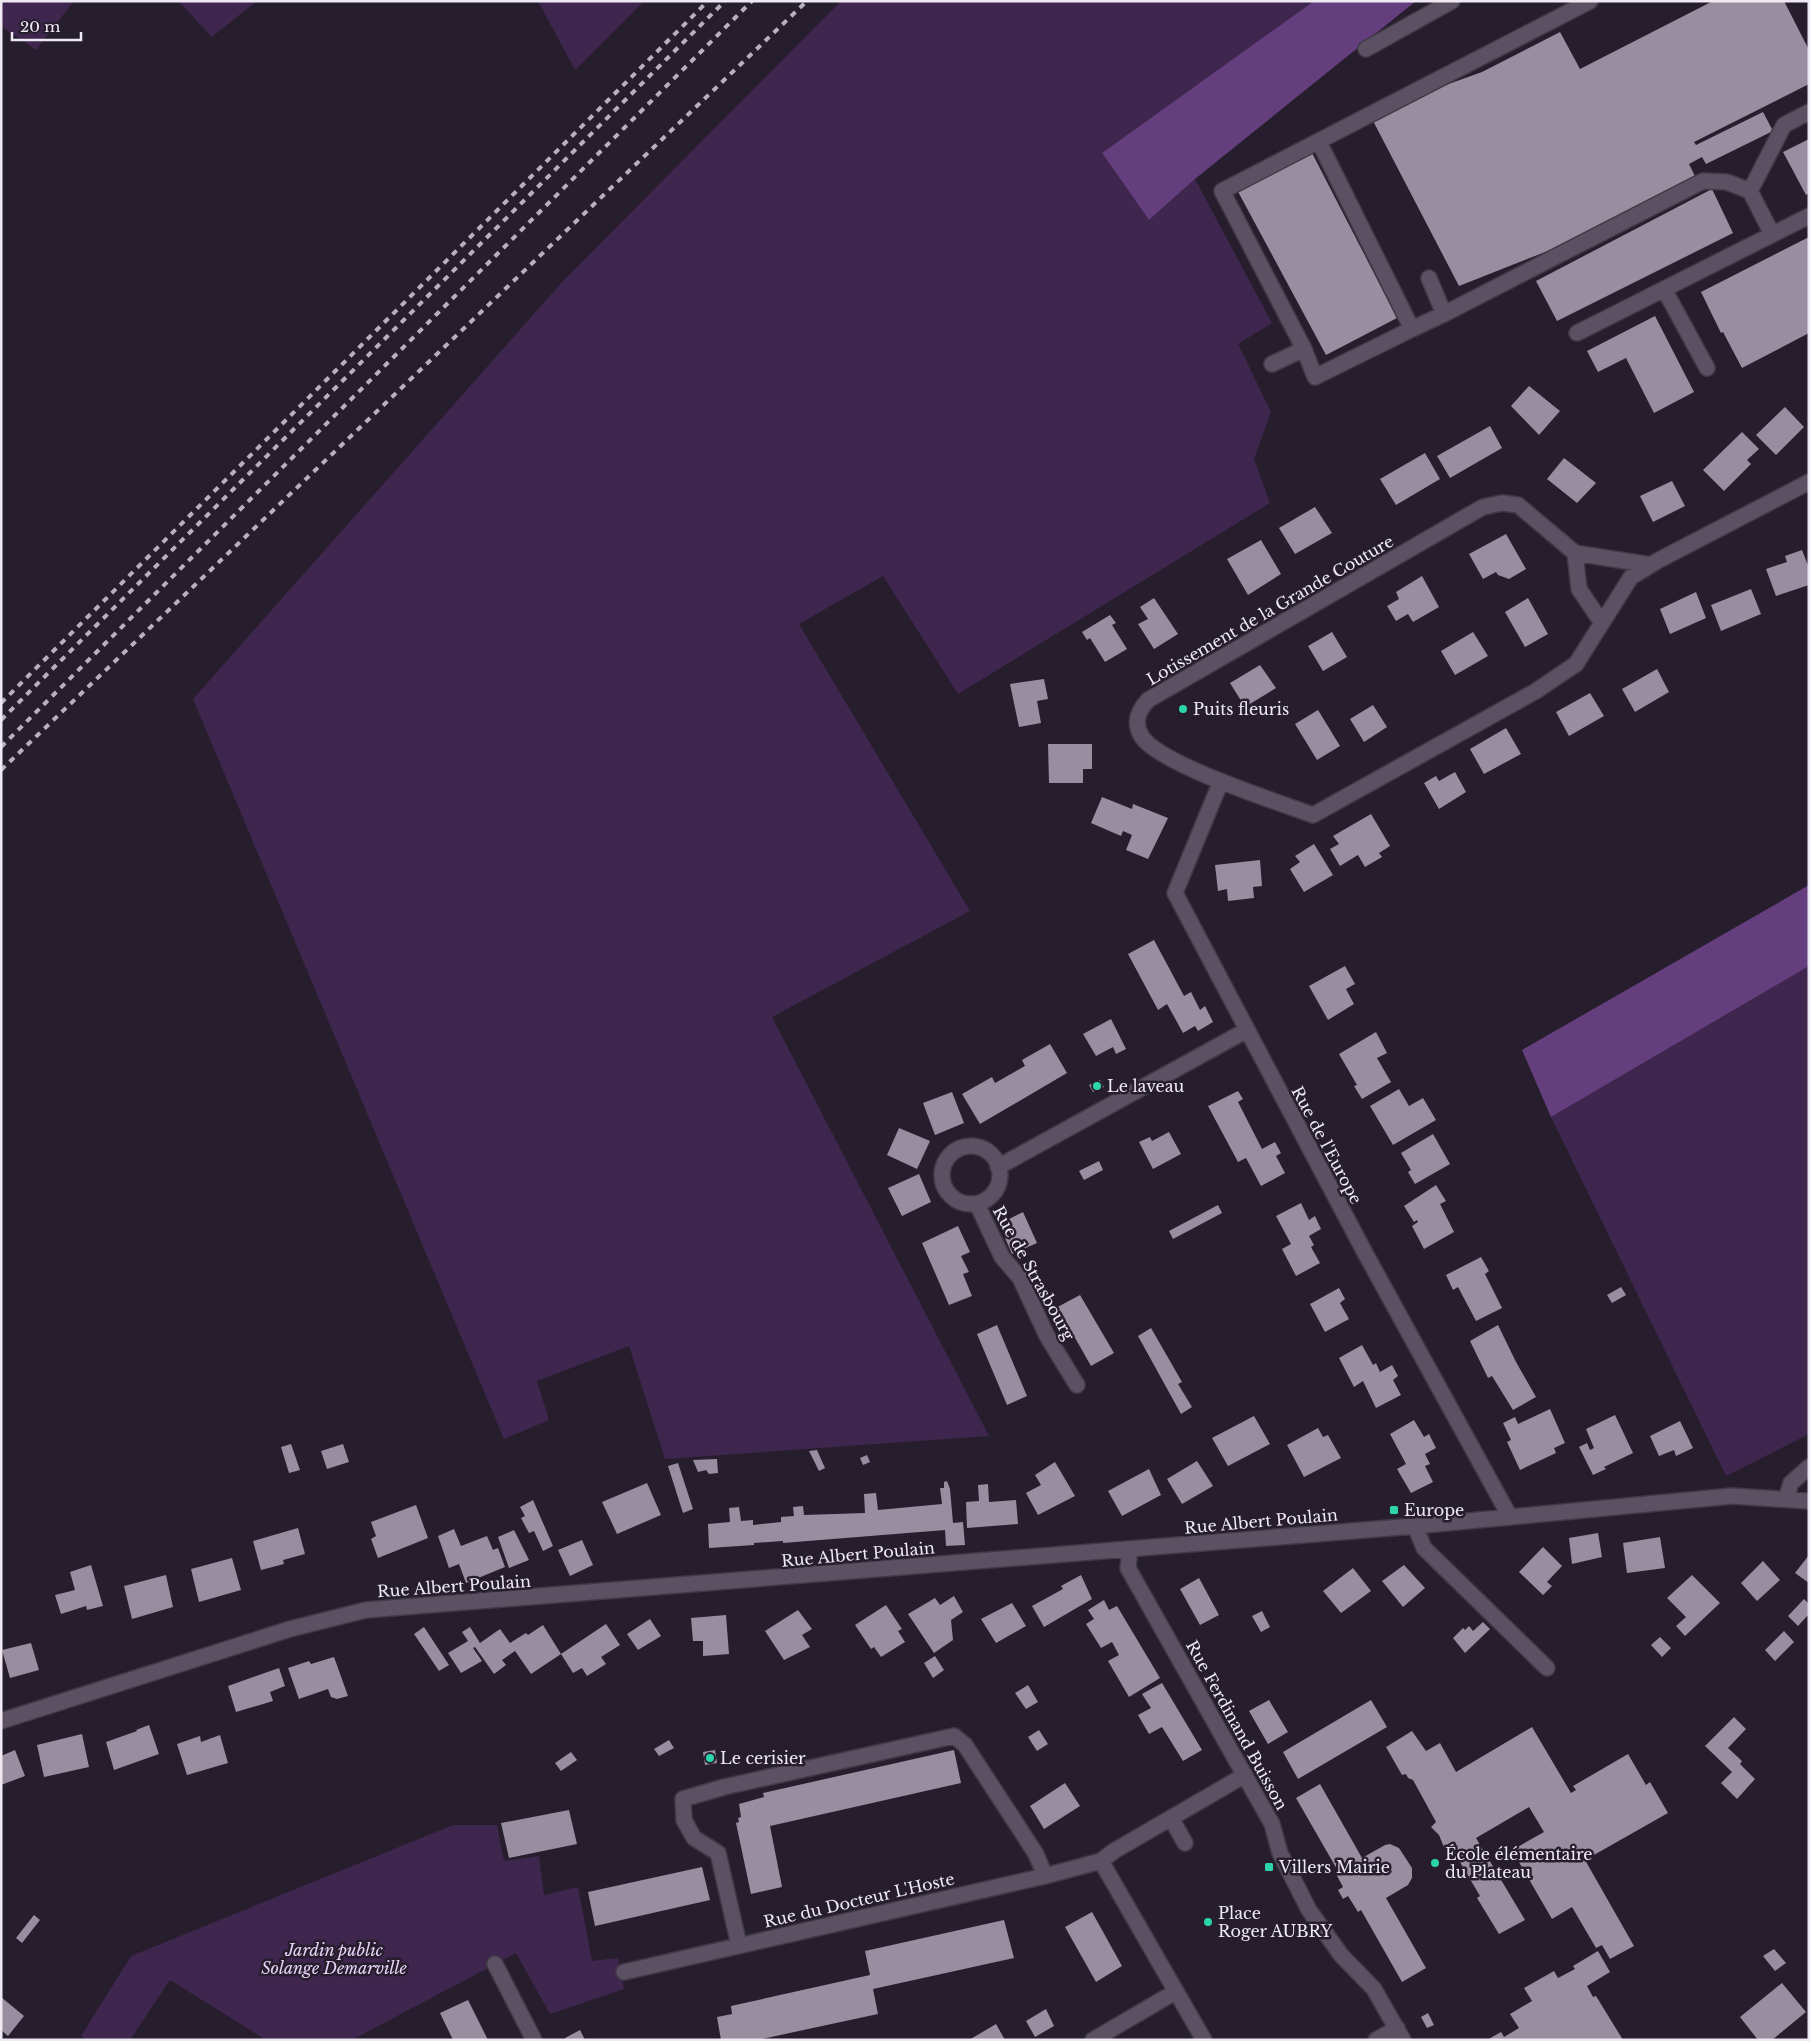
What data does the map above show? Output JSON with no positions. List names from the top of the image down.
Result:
{
  "streets": {
    "street": [
      "Lotissement de la Grande Couture",
      "Rue de l'Europe",
      "Rue de Strasbourg",
      "Rue Albert Poulain",
      "Rue Ferdinand Buisson",
      "Rue du Docteur L'Hoste"
    ]
  },
  "crossings": [
    ["Lotissement de la Grande Couture", "Rue de l'Europe"],
    ["Rue de l'Europe", "Rue Albert Poulain"],
    ["Rue Albert Poulain", "Rue Ferdinand Buisson"],
    ["Rue Ferdinand Buisson", "Rue du Docteur L'Hoste"]
  ],
  "parks": ["Jardin public Solange Demarville"],
  "places": {
    "other": [
      "Puits fleuris",
      "Le laveau",
      "Le cerisier",
      "École élémentaire du Plateau",
      "Place Roger AUBRY"
    ],
    "transit": ["Europe", "Villers Mairie"]
  },
  "scale_bar": "20 m"
}
